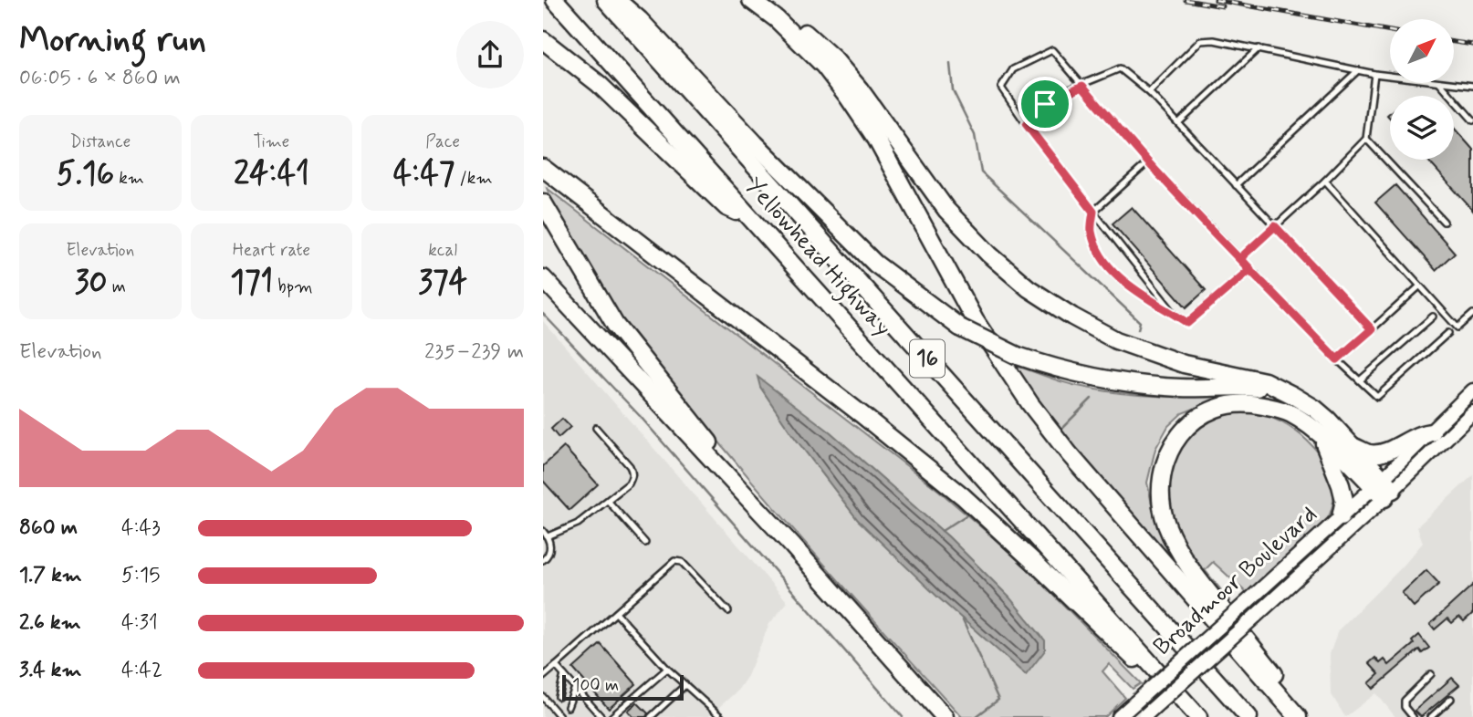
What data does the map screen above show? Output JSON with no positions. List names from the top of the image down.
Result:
{
  "streets": {
    "highway": ["Yellowhead Highway", "16"],
    "main road": ["Broadmoor Boulevard"]
  },
  "scale_bar": "100 m",
  "north": "top right",
  "page": {
    "heading": ["Morning run", "06:05 · 6 × 860 m"],
    "stats": [
      ["Distance", "5.16 km"],
      ["Time", "24:41"],
      ["Pace", "4:47 /km"],
      ["Elevation", "30 m"],
      ["Heart rate", "171 bpm"],
      ["kcal", "374"]
    ],
    "chart": ["Elevation", "235–239 m"],
    "list": [
      {
        "name": "860 m",
        "note": "4:43"
      },
      {
        "name": "1.7 km",
        "note": "5:15"
      },
      {
        "name": "2.6 km",
        "note": "4:31"
      },
      {
        "name": "3.4 km",
        "note": "4:42"
      }
    ],
    "scale": "100 m"
  }
}
